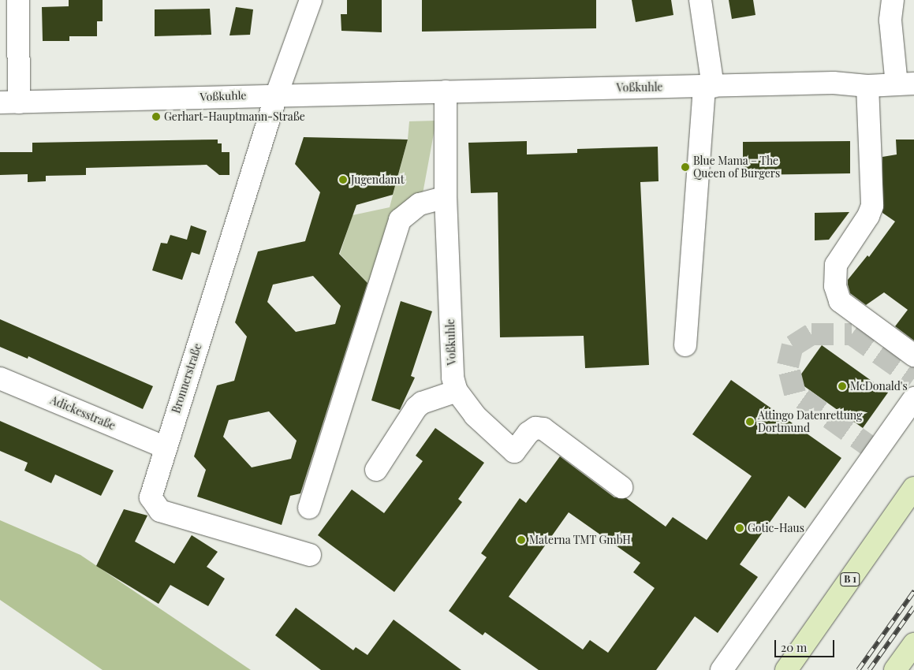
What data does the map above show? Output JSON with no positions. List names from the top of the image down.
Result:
{
  "streets": {
    "main road": ["B 1"],
    "street": ["Voßkuhle", "Bronnerstraße", "Adickesstraße"]
  },
  "crossings": [
    ["Voßkuhle", "Bronnerstraße"],
    ["Bronnerstraße", "Adickesstraße"]
  ],
  "places": [
    "Gerhart-Hauptmann-Straße",
    "Blue Mama – The Queen of Burgers",
    "Jugendamt",
    "McDonald's",
    "Attingo Datenrettung Dortmund",
    "Gotic-Haus",
    "Materna TMT GmbH"
  ],
  "scale_bar": "20 m"
}
